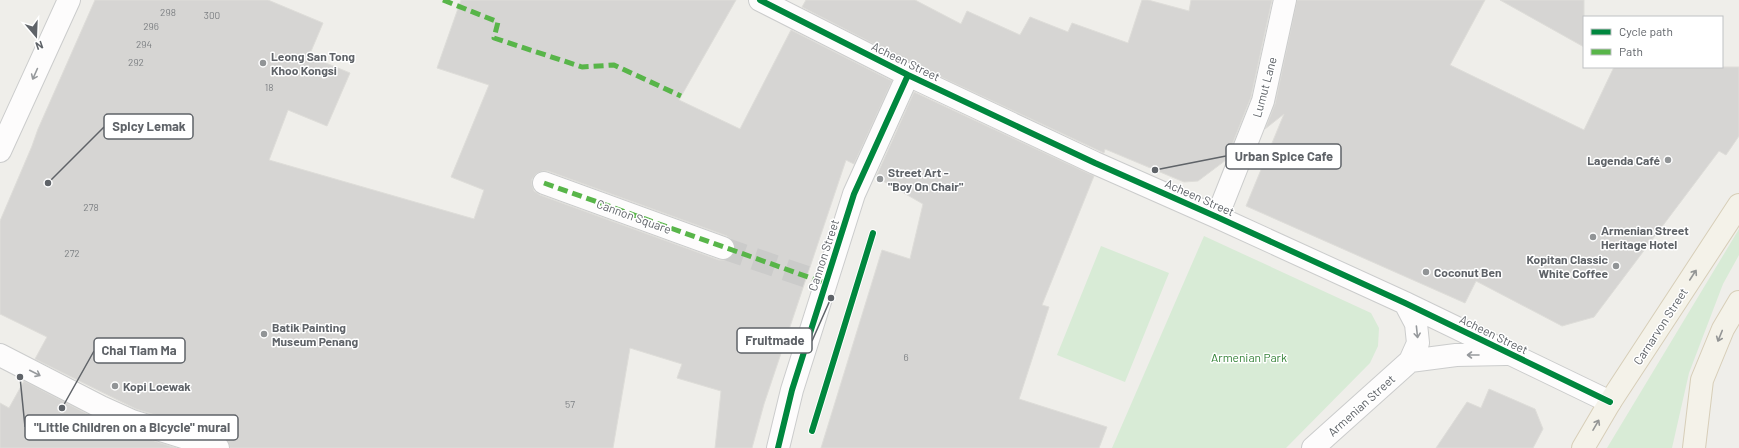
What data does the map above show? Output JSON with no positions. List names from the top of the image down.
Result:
{
  "streets": {
    "main road": ["Carnarvon Street"],
    "street": [
      "Acheen Street",
      "Lumut Lane",
      "Cannon Square",
      "Cannon Street",
      "Armenian Street"
    ]
  },
  "crossings": [
    ["Acheen Street", "Lumut Lane"],
    ["Acheen Street", "Cannon Street"],
    ["Acheen Street", "Carnarvon Street"],
    ["Acheen Street", "Armenian Street"]
  ],
  "parks": ["Armenian Park"],
  "places": [
    "Leong San Tong Khoo Kongsi",
    "Lagenda Café",
    "Urban Spice Cafe",
    "Street Art - \"Boy On Chair\"",
    "Spicy Lemak",
    "Armenian Street Heritage Hotel",
    "Kopitan Classic White Coffee",
    "Coconut Ben",
    "Fruitmade",
    "Batik Painting Museum Penang",
    "\"Little Children on a Bicycle\" mural",
    "Kopi Loewak",
    "Chai Tiam Ma"
  ],
  "house_numbers": [
    "298",
    "300",
    "296",
    "294",
    "292",
    "18",
    "278",
    "272",
    "6",
    "57"
  ],
  "legend": ["Cycle path", "Path"],
  "north": "bottom"
}
